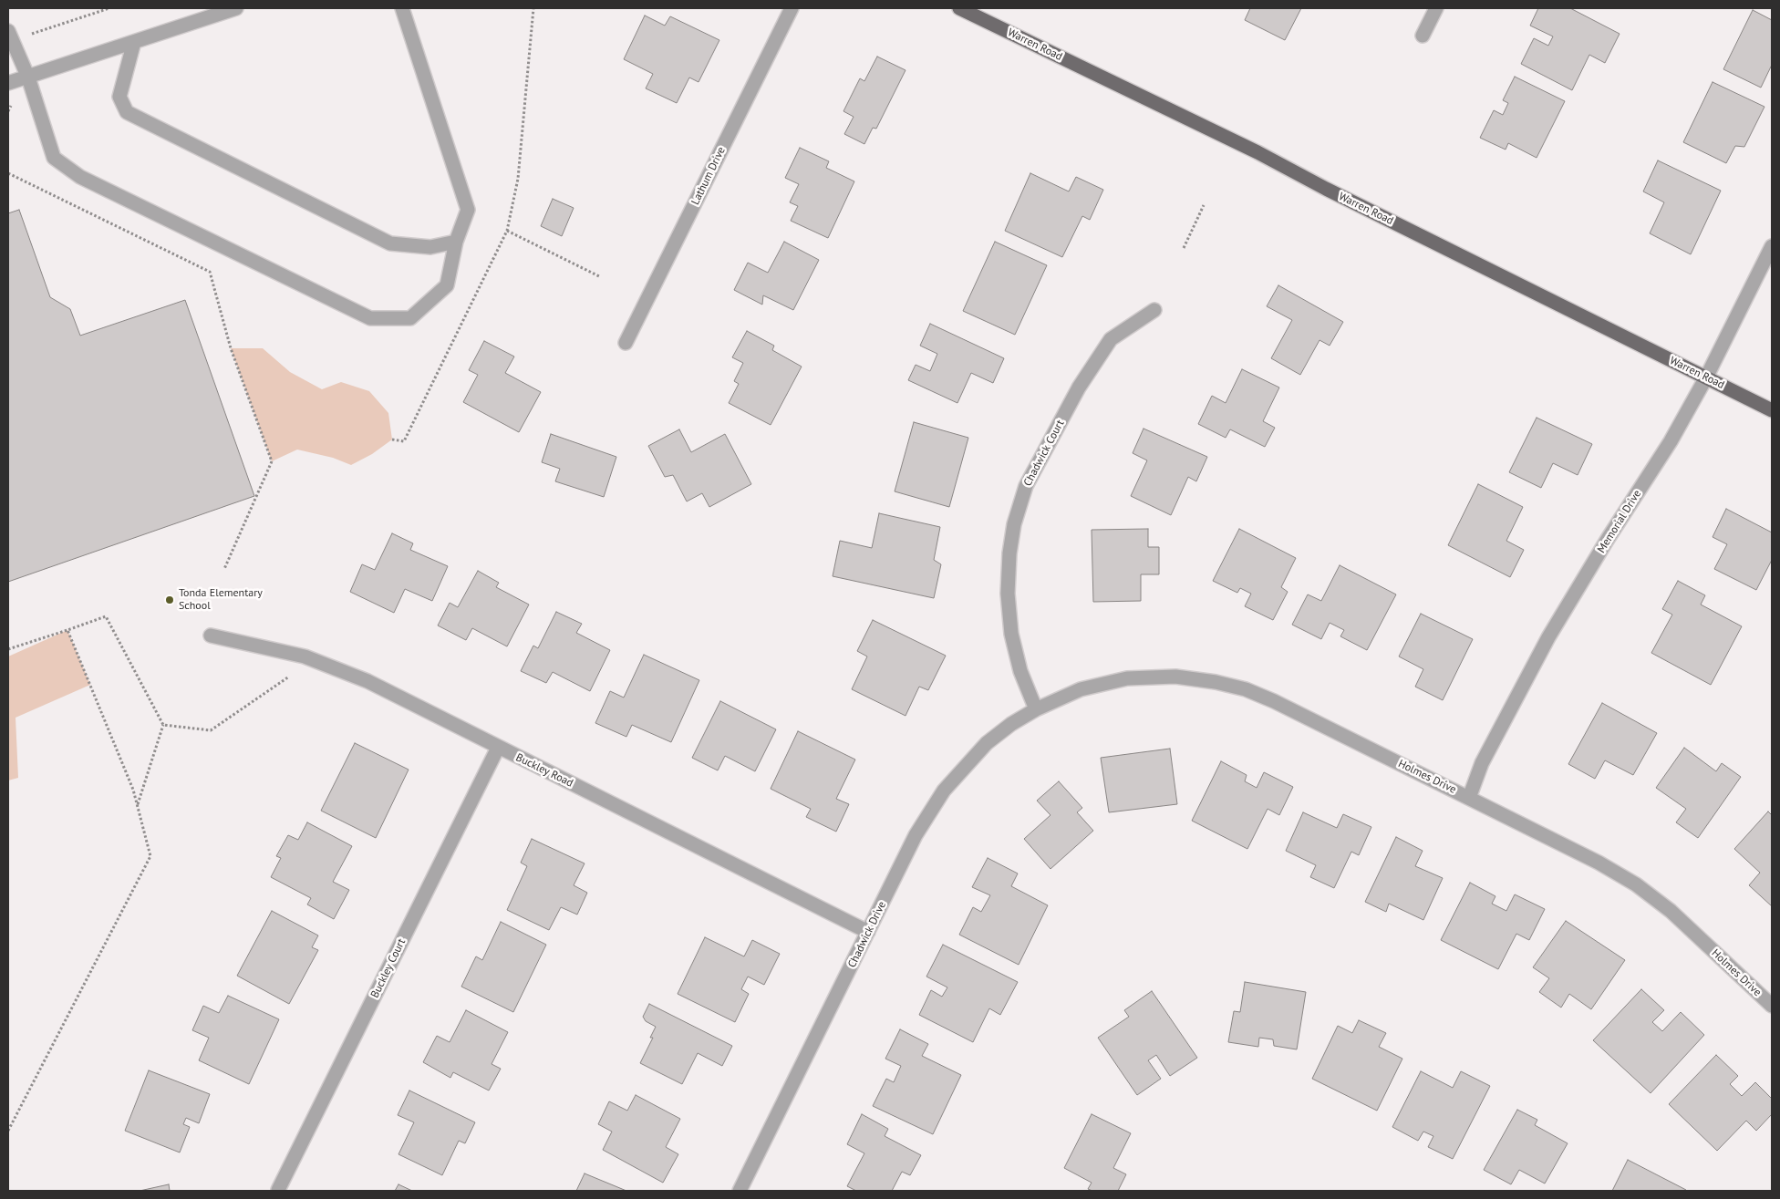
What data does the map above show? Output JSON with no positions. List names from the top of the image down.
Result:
{
  "streets": {
    "main road": ["Warren Road"],
    "street": [
      "Lathum Drive",
      "Chadwick Court",
      "Memorial Drive",
      "Buckley Road",
      "Holmes Drive",
      "Chadwick Drive",
      "Buckley Court"
    ]
  },
  "crossings": [
    ["Warren Road", "Memorial Drive"],
    ["Chadwick Court", "Holmes Drive"],
    ["Chadwick Court", "Chadwick Drive"],
    ["Memorial Drive", "Holmes Drive"],
    ["Buckley Road", "Chadwick Drive"],
    ["Buckley Road", "Buckley Court"],
    ["Holmes Drive", "Chadwick Drive"]
  ],
  "places": ["Tonda Elementary School"]
}
